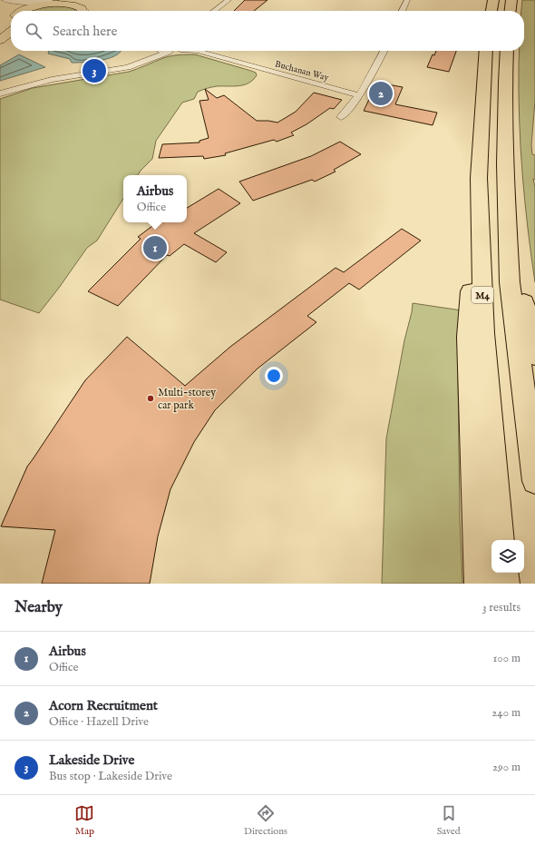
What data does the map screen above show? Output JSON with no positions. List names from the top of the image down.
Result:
{
  "streets": {
    "highway": ["M4"],
    "street": ["Buchanan Way"]
  },
  "places": ["Multi-storey car park"],
  "page": {
    "search": "Search here",
    "pins": ["3", "2", "1"],
    "popup": ["Airbus", "Office"],
    "heading": ["Nearby", "3 results"],
    "list": [
      {
        "mark": "1",
        "name": "Airbus",
        "note": "Office",
        "value": "100 m"
      },
      {
        "mark": "2",
        "name": "Acorn Recruitment",
        "note": "Office · Hazell Drive",
        "value": "240 m"
      },
      {
        "mark": "3",
        "name": "Lakeside Drive",
        "note": "Bus stop · Lakeside Drive",
        "value": "290 m"
      }
    ],
    "nav": ["Map", "Directions", "Saved"]
  }
}
